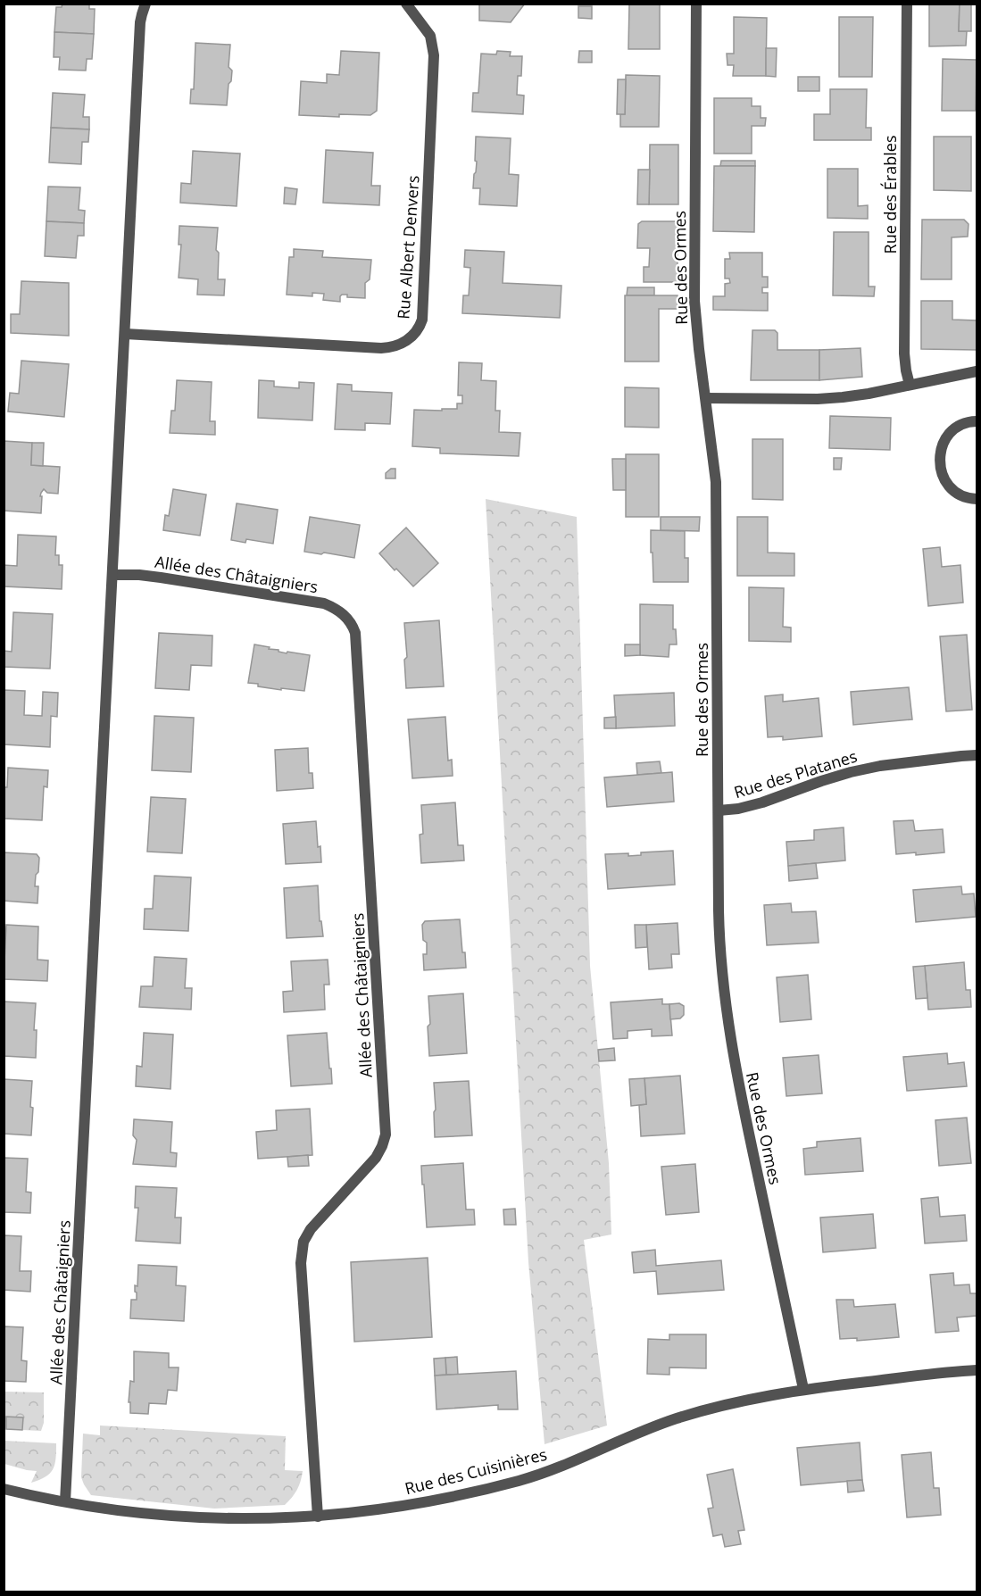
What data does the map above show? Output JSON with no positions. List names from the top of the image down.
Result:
{
  "streets": {
    "street": [
      "Rue des Érables",
      "Rue Albert Denvers",
      "Rue des Ormes",
      "Allée des Châtaigniers",
      "Rue des Platanes",
      "Rue des Cuisinières"
    ]
  },
  "crossings": [
    ["Rue des Ormes", "Rue des Platanes"],
    ["Rue des Ormes", "Rue des Cuisinières"],
    ["Allée des Châtaigniers", "Rue des Cuisinières"]
  ]
}
